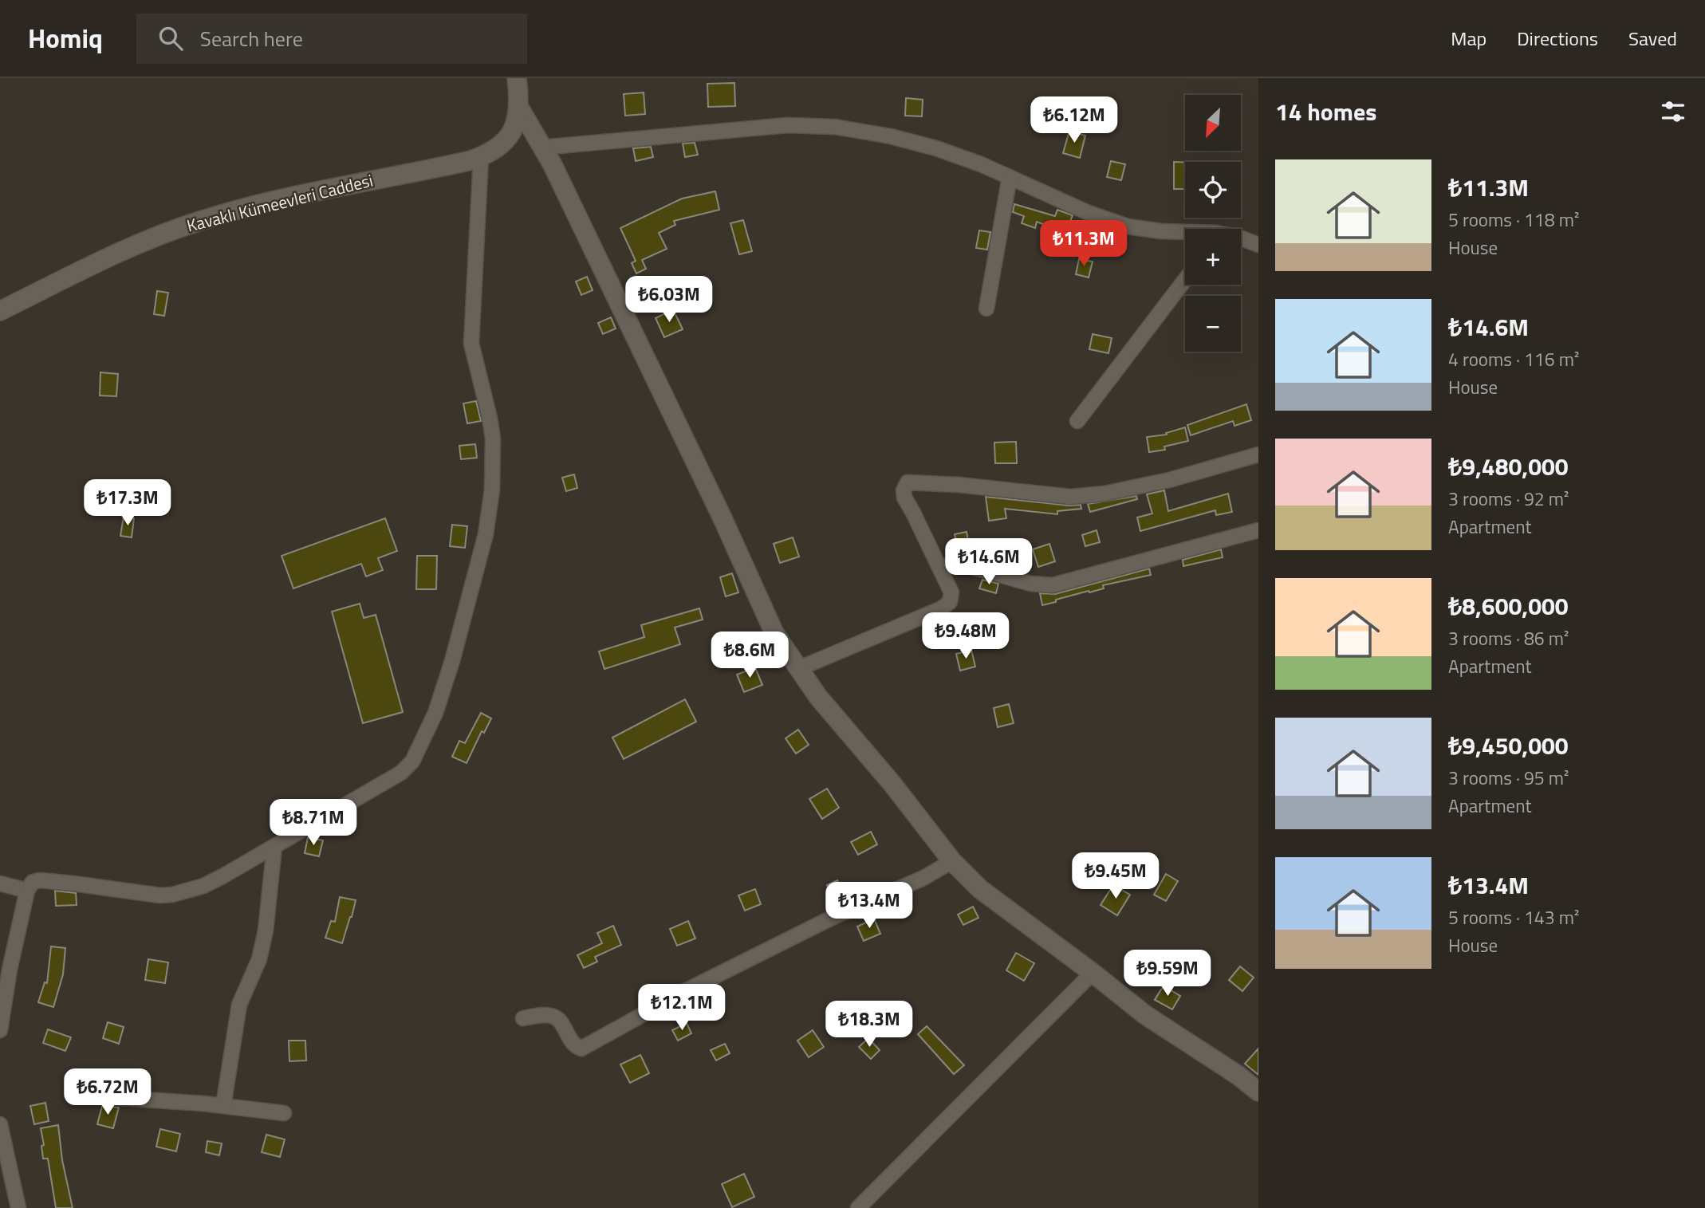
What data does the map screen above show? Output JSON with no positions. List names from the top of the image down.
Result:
{
  "streets": {
    "street": ["Kavaklı Kümeevleri Caddesi"]
  },
  "north": "bottom left",
  "page": {
    "header": "Homiq",
    "search": "Search here",
    "nav": ["Map", "Directions", "Saved"],
    "heading": "14 homes",
    "map_buttons": ["+", "−"],
    "price": [
      "₺6.12M",
      "₺11.3M",
      "₺6.03M",
      "₺17.3M",
      "₺14.6M",
      "₺9.48M",
      "₺8.6M",
      "₺8.71M",
      "₺9.45M",
      "₺13.4M",
      "₺9.59M",
      "₺12.1M",
      "₺18.3M",
      "₺6.72M"
    ],
    "list": [
      {
        "name": "₺11.3M",
        "note": "5 rooms · 118 m² · House"
      },
      {
        "name": "₺14.6M",
        "note": "4 rooms · 116 m² · House"
      },
      {
        "name": "₺9,480,000",
        "note": "3 rooms · 92 m² · Apartment"
      },
      {
        "name": "₺8,600,000",
        "note": "3 rooms · 86 m² · Apartment"
      },
      {
        "name": "₺9,450,000",
        "note": "3 rooms · 95 m² · Apartment"
      },
      {
        "name": "₺13.4M",
        "note": "5 rooms · 143 m² · House"
      }
    ]
  }
}
